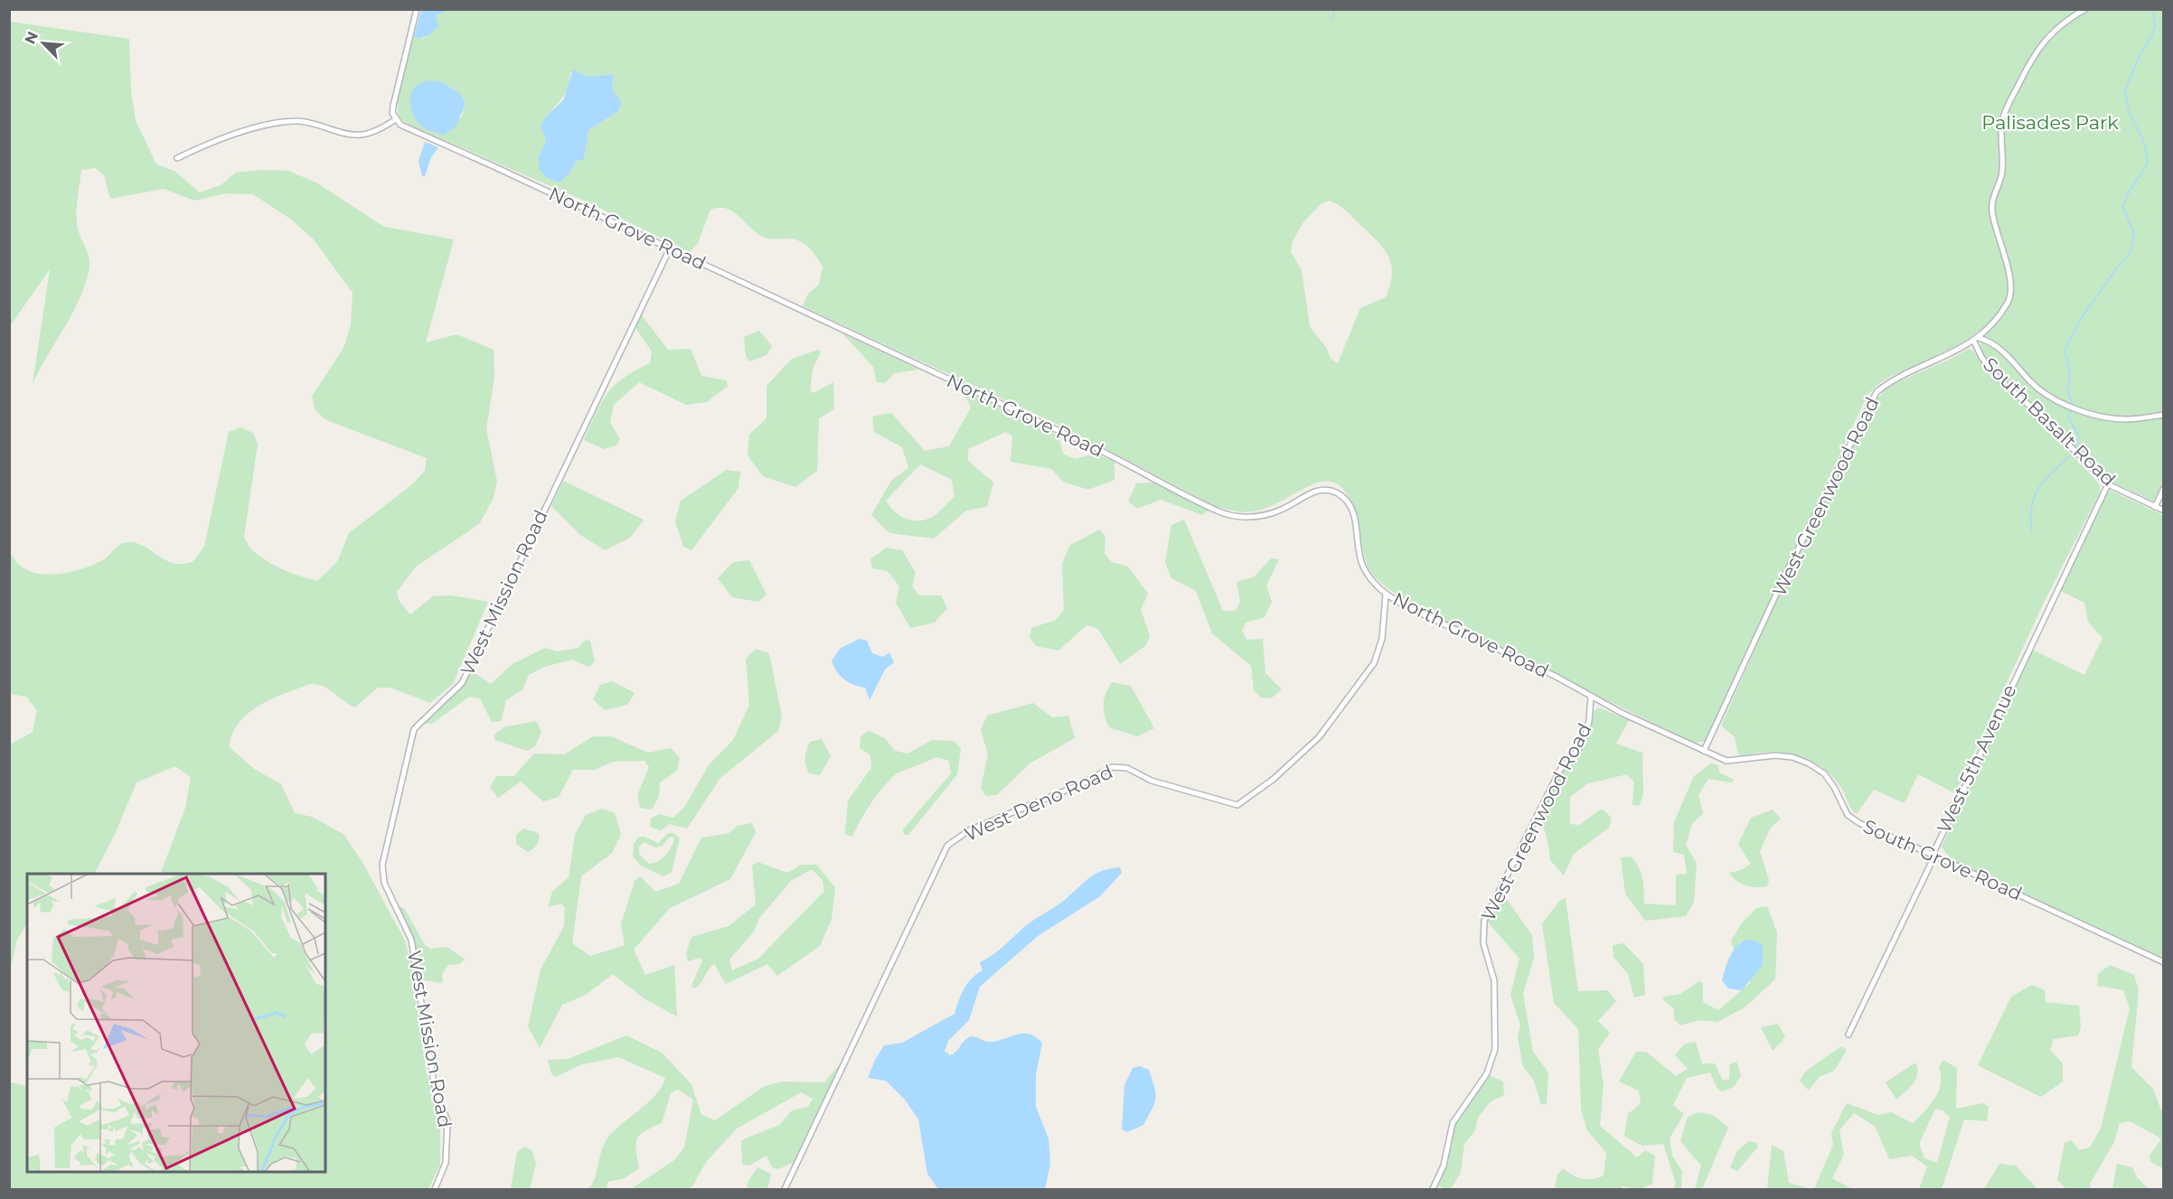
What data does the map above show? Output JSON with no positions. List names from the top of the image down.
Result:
{
  "streets": {
    "street": [
      "North Grove Road",
      "South Basalt Road",
      "West Greenwood Road",
      "West Mission Road",
      "West 5th Avenue",
      "West Deno Road",
      "South Grove Road"
    ]
  },
  "crossings": [
    ["North Grove Road", "West Greenwood Road"],
    ["North Grove Road", "West Mission Road"],
    ["North Grove Road", "West Deno Road"],
    ["North Grove Road", "South Grove Road"],
    ["South Basalt Road", "West Greenwood Road"],
    ["South Basalt Road", "West 5th Avenue"],
    ["West Greenwood Road", "South Grove Road"],
    ["West 5th Avenue", "South Grove Road"]
  ],
  "parks": ["Palisades Park"],
  "north": "top left"
}
